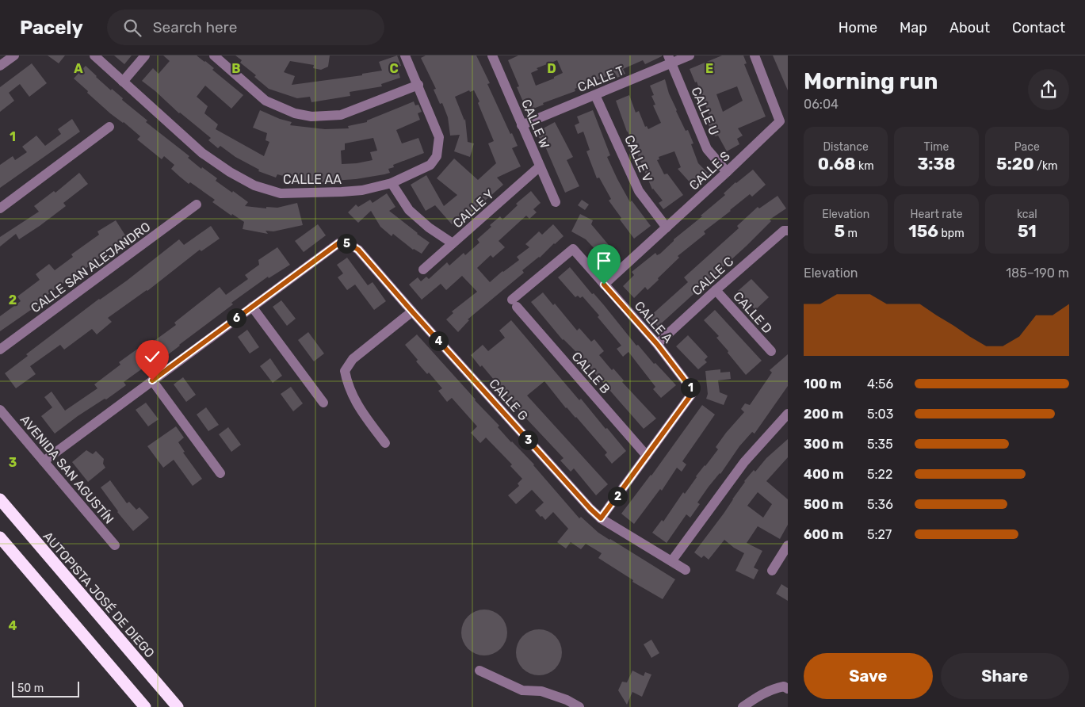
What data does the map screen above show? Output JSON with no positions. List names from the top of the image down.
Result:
{
  "streets": {
    "highway": ["AUTOPISTA JOSÉ DE DIEGO"],
    "street": [
      "CALLE T",
      "CALLE U",
      "CALLE W",
      "CALLE V",
      "CALLE S",
      "CALLE AA",
      "CALLE Y",
      "CALLE SAN ALEJANDRO",
      "CALLE C",
      "CALLE D",
      "CALLE A",
      "CALLE B",
      "CALLE G",
      "AVENIDA SAN AGUSTÍN"
    ]
  },
  "crossings": [
    ["CALLE T", "CALLE U"],
    ["CALLE T", "CALLE W"],
    ["CALLE T", "CALLE V"],
    ["CALLE U", "CALLE S"],
    ["CALLE W", "CALLE Y"],
    ["CALLE V", "CALLE S"],
    ["CALLE S", "CALLE A"],
    ["CALLE C", "CALLE D"],
    ["CALLE C", "CALLE A"],
    ["CALLE A", "CALLE B"],
    ["CALLE A", "CALLE G"]
  ],
  "scale_bar": "50 m",
  "page": {
    "header": "Pacely",
    "search": "Search here",
    "nav": [
      "Home",
      "Map",
      "About",
      "Contact"
    ],
    "heading": ["Morning run", "06:04"],
    "stats": [
      ["Distance", "0.68 km"],
      ["Time", "3:38"],
      ["Pace", "5:20 /km"],
      ["Elevation", "5 m"],
      ["Heart rate", "156 bpm"],
      ["kcal", "51"]
    ],
    "pins": [
      "5",
      "6",
      "4",
      "1",
      "3",
      "2"
    ],
    "chart": ["Elevation", "185–190 m"],
    "list": [
      {
        "name": "100 m",
        "note": "4:56"
      },
      {
        "name": "200 m",
        "note": "5:03"
      },
      {
        "name": "300 m",
        "note": "5:35"
      },
      {
        "name": "400 m",
        "note": "5:22"
      },
      {
        "name": "500 m",
        "note": "5:36"
      },
      {
        "name": "600 m",
        "note": "5:27"
      }
    ],
    "buttons": ["Save", "Share"],
    "scale": "50 m"
  },
  "grid": {
    "columns": [
      "A",
      "B",
      "C",
      "D",
      "E"
    ],
    "rows": [
      "1",
      "2",
      "3",
      "4"
    ]
  }
}
